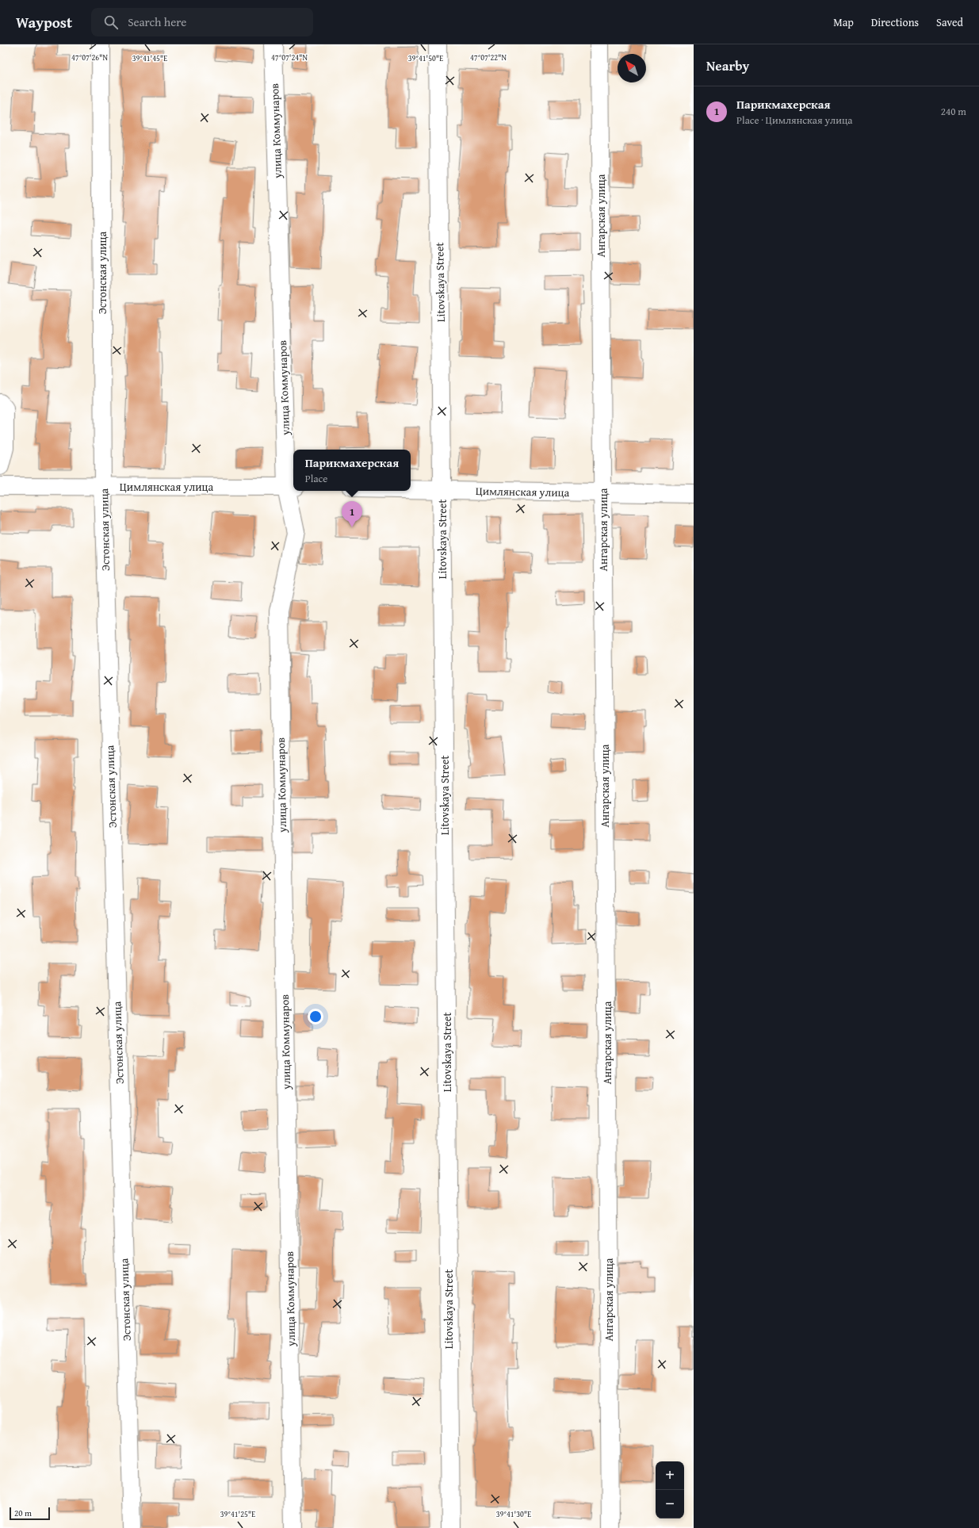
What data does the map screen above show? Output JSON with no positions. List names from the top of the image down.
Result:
{
  "streets": {
    "street": [
      "улица Коммунаров",
      "Ангарская улица",
      "Эстонская улица",
      "Litovskaya Street",
      "Цимлянская улица"
    ]
  },
  "crossings": [
    ["улица Коммунаров", "Цимлянская улица"],
    ["Ангарская улица", "Цимлянская улица"],
    ["Эстонская улица", "Цимлянская улица"],
    ["Litovskaya Street", "Цимлянская улица"]
  ],
  "scale_bar": "20 m",
  "north": "top left",
  "page": {
    "header": "Waypost",
    "search": "Search here",
    "nav": ["Map", "Directions", "Saved"],
    "heading": "Nearby",
    "list": [
      {
        "mark": "1",
        "name": "Парикмахерская",
        "note": "Place · Цимлянская улица",
        "value": "240 m"
      }
    ],
    "popup": ["Парикмахерская", "Place"],
    "pins": "1",
    "map_buttons": ["+", "−"],
    "scale": "20 m"
  },
  "coordinates": [
    "47°07'26\"N",
    "47°07'24\"N",
    "47°07'22\"N",
    "39°41'50\"E",
    "39°41'45\"E",
    "39°41'25\"E",
    "39°41'30\"E"
  ]
}
